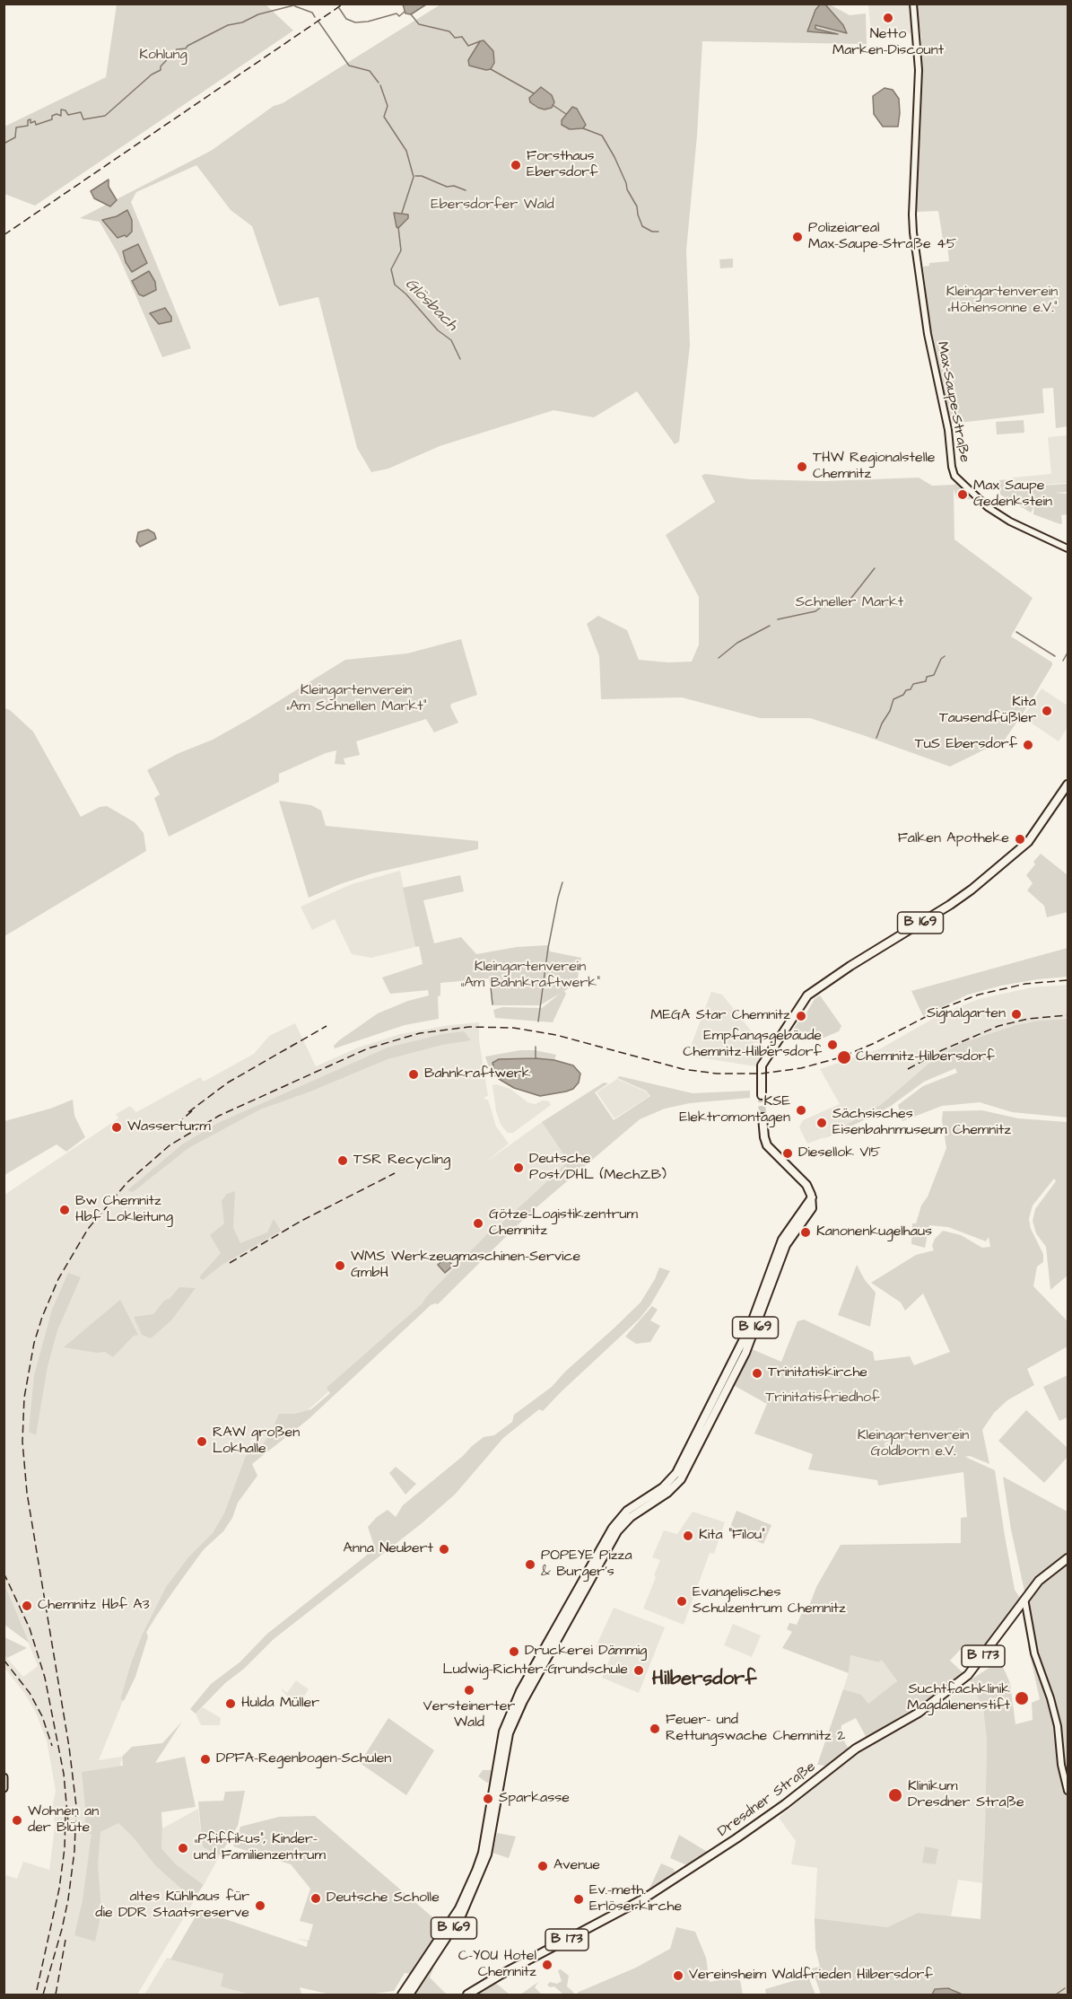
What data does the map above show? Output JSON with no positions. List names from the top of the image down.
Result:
{
  "streets": {
    "main road": ["B 169", "B 173", "Dresdner Straße"],
    "street": ["Max-Saupe-Straße"]
  },
  "districts": ["Hilbersdorf"],
  "water": ["Glösbach"],
  "parks": [
    "Kohlung",
    "Ebersdorfer Wald",
    "Kleingartenverein „Höhensonne e.V.“",
    "Schneller Markt",
    "Kleingartenverein „Am Schnellen Markt“",
    "Kleingartenverein „Am Bahnkraftwerk“",
    "Trinitatisfriedhof",
    "Kleingartenverein Goldborn e.V."
  ],
  "places": [
    "Netto Marken-Discount",
    "Forsthaus Ebersdorf",
    "Polizeiareal Max-Saupe-Straße 45",
    "THW Regionalstelle Chemnitz",
    "Max Saupe Gedenkstein",
    "Kita Tausendfüßler",
    "TuS Ebersdorf",
    "Falken Apotheke",
    "Signalgarten",
    "MEGA Star Chemnitz",
    "Empfangsgebäude Chemnitz-Hilbersdorf",
    "Chemnitz-Hilbersdorf",
    "Bahnkraftwerk",
    "KSE Elektromontagen",
    "Sächsisches Eisenbahnmuseum Chemnitz",
    "Wasserturm",
    "Diesellok V15",
    "TSR Recycling",
    "Deutsche Post/DHL (MechZB)",
    "Bw Chemnitz Hbf Lokleitung",
    "Götze-Logistikzentrum Chemnitz",
    "Kanonenkugelhaus",
    "WMS Werkzeugmaschinen-Service GmbH",
    "Trinitatiskirche",
    "RAW großen Lokhalle",
    "Kita \"Filou\"",
    "Anna Neubert",
    "POPEYE Pizza & Burger's",
    "Evangelisches Schulzentrum Chemnitz",
    "Chemnitz Hbf A3",
    "Druckerei Dämmig",
    "Ludwig-Richter-Grundschule",
    "Versteinerter Wald",
    "Suchtfachklinik Magdalenenstift",
    "Hulda Müller",
    "Feuer- und Rettungswache Chemnitz 2",
    "DPFA-Regenbogen-Schulen",
    "Klinikum Dresdner Straße",
    "Sparkasse",
    "Wohnen an der Blüte",
    "„Pfiffikus“, Kinder- und Familienzentrum",
    "Avenue",
    "Deutsche Scholle",
    "Ev.-meth. Erlöserkirche",
    "altes Kühlhaus für die DDR Staatsreserve",
    "C-YOU Hotel Chemnitz",
    "Vereinsheim Waldfrieden Hilbersdorf"
  ]
}
